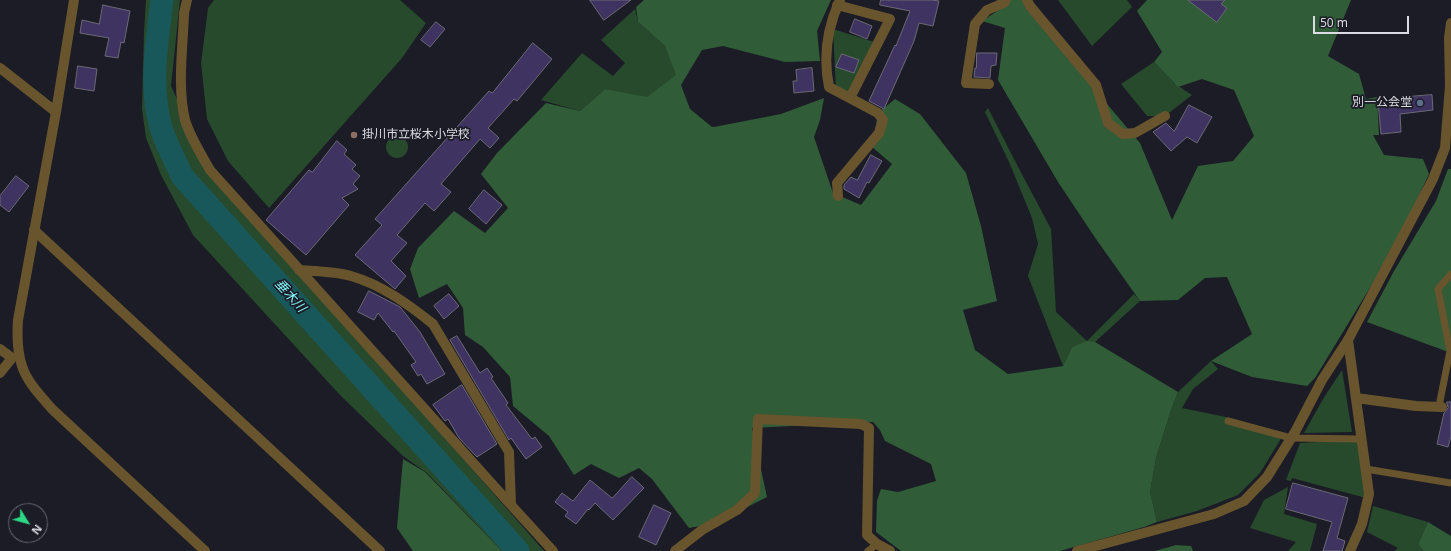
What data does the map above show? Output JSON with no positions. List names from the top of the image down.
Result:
{
  "water": ["垂木川"],
  "places": ["別一公会堂", "掛川市立桜木小学校"],
  "scale_bar": "50 m",
  "north": "bottom right"
}
